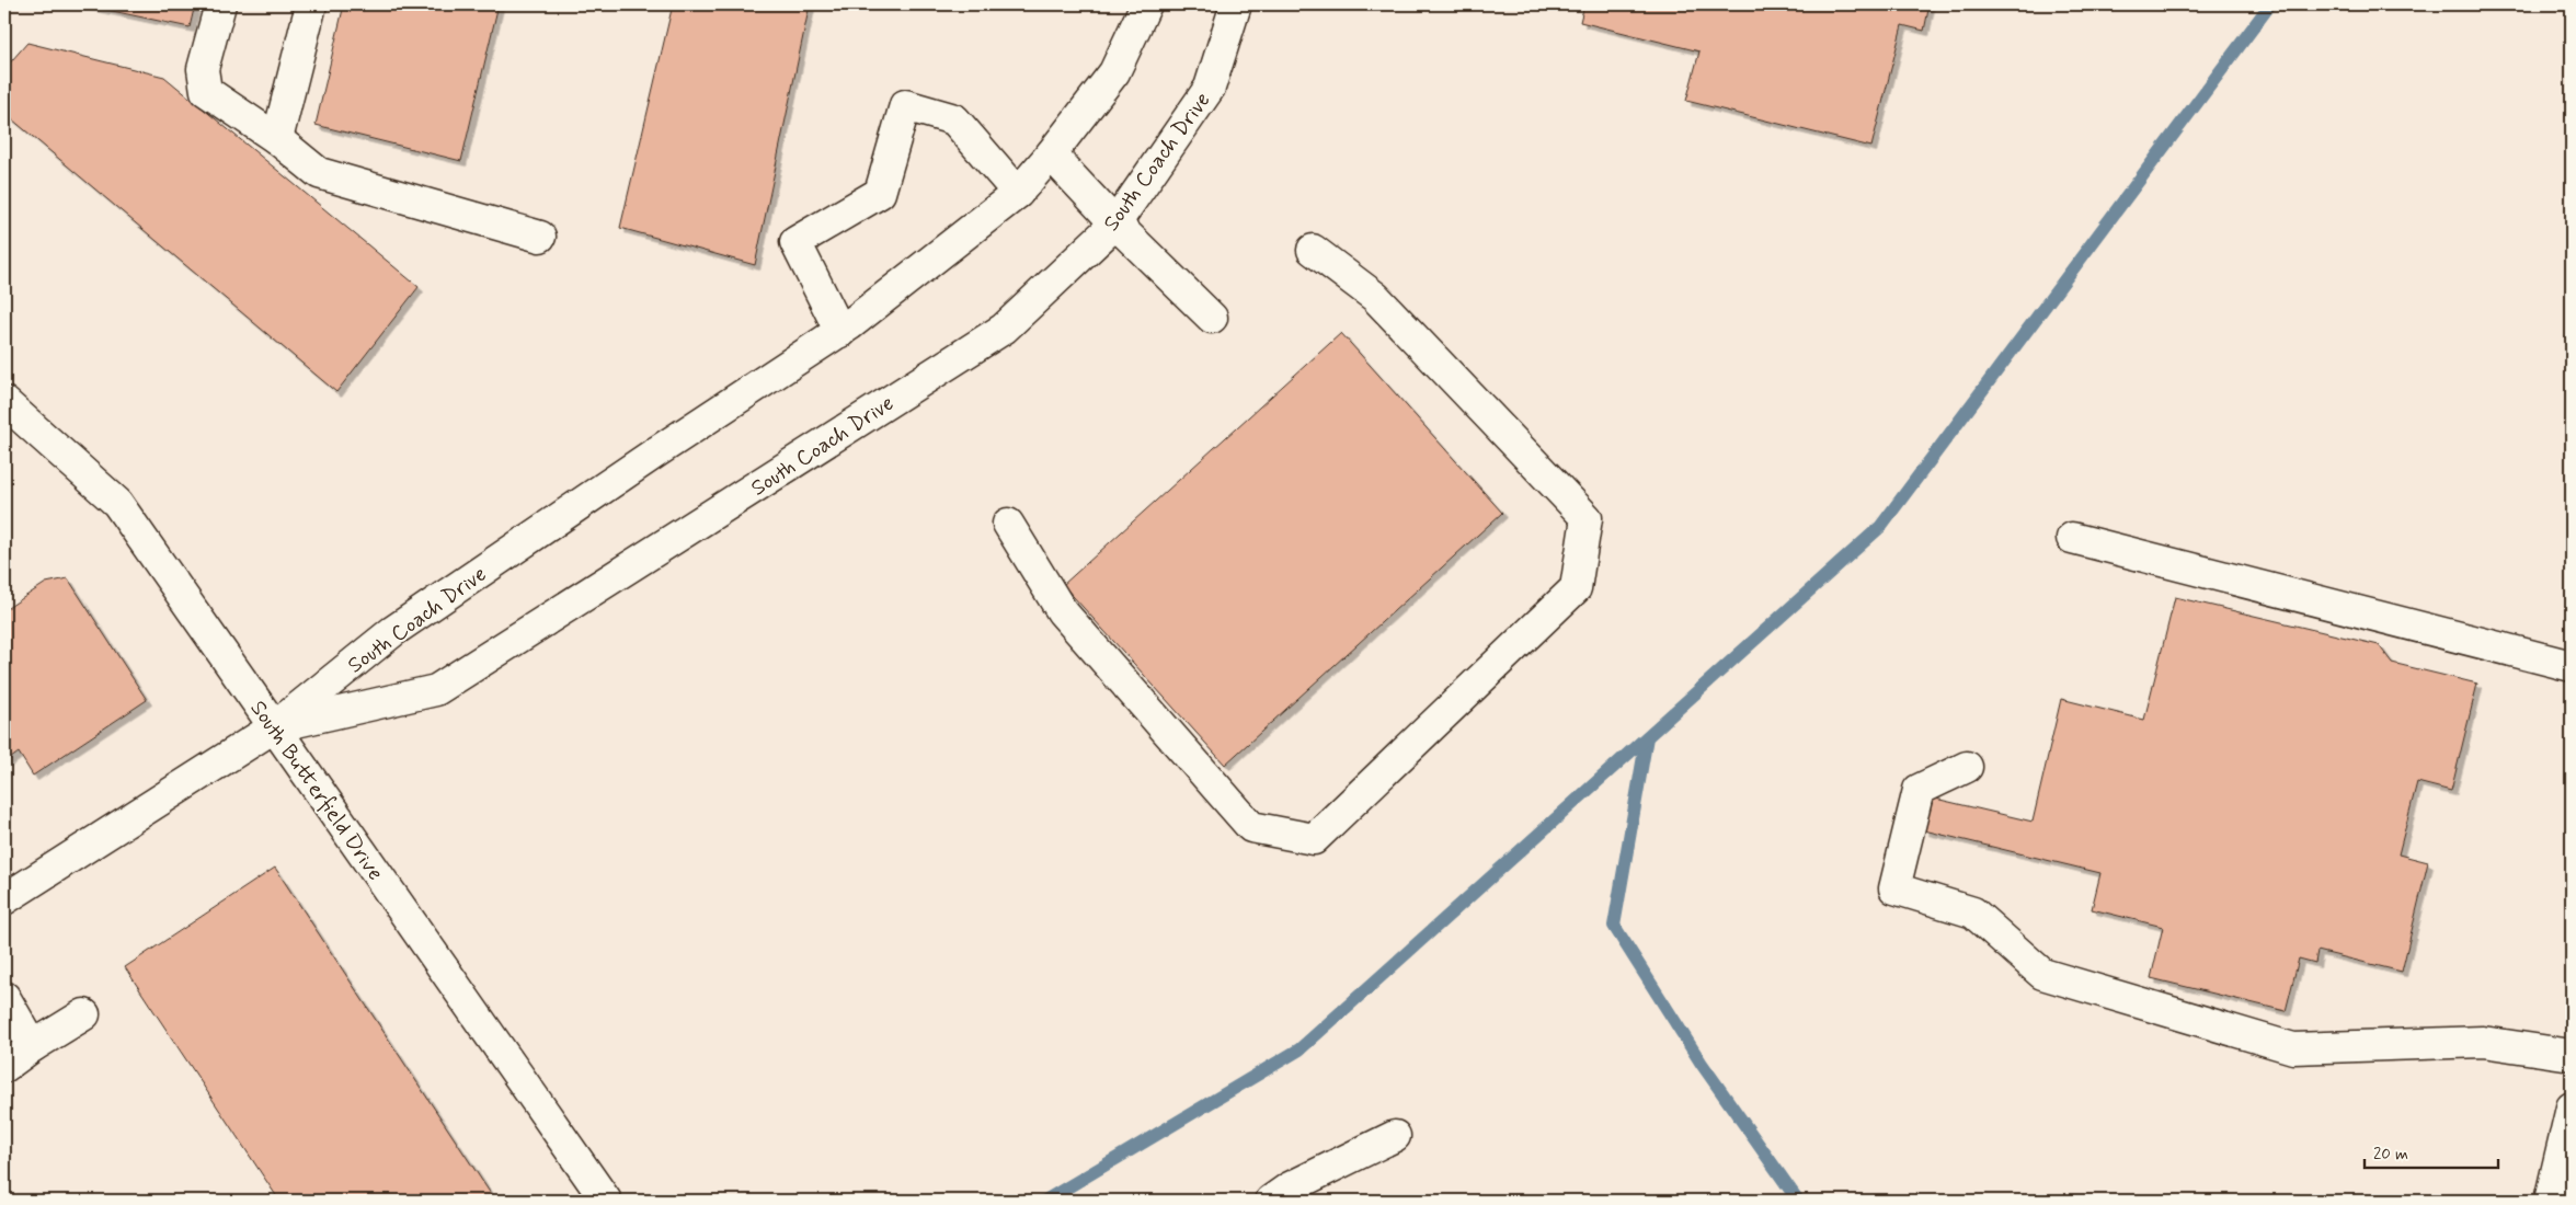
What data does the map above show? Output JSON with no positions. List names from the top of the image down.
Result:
{
  "streets": {
    "street": ["South Coach Drive", "South Butterfield Drive"]
  },
  "crossings": [
    ["South Coach Drive", "South Butterfield Drive"]
  ],
  "scale_bar": "20 m"
}
